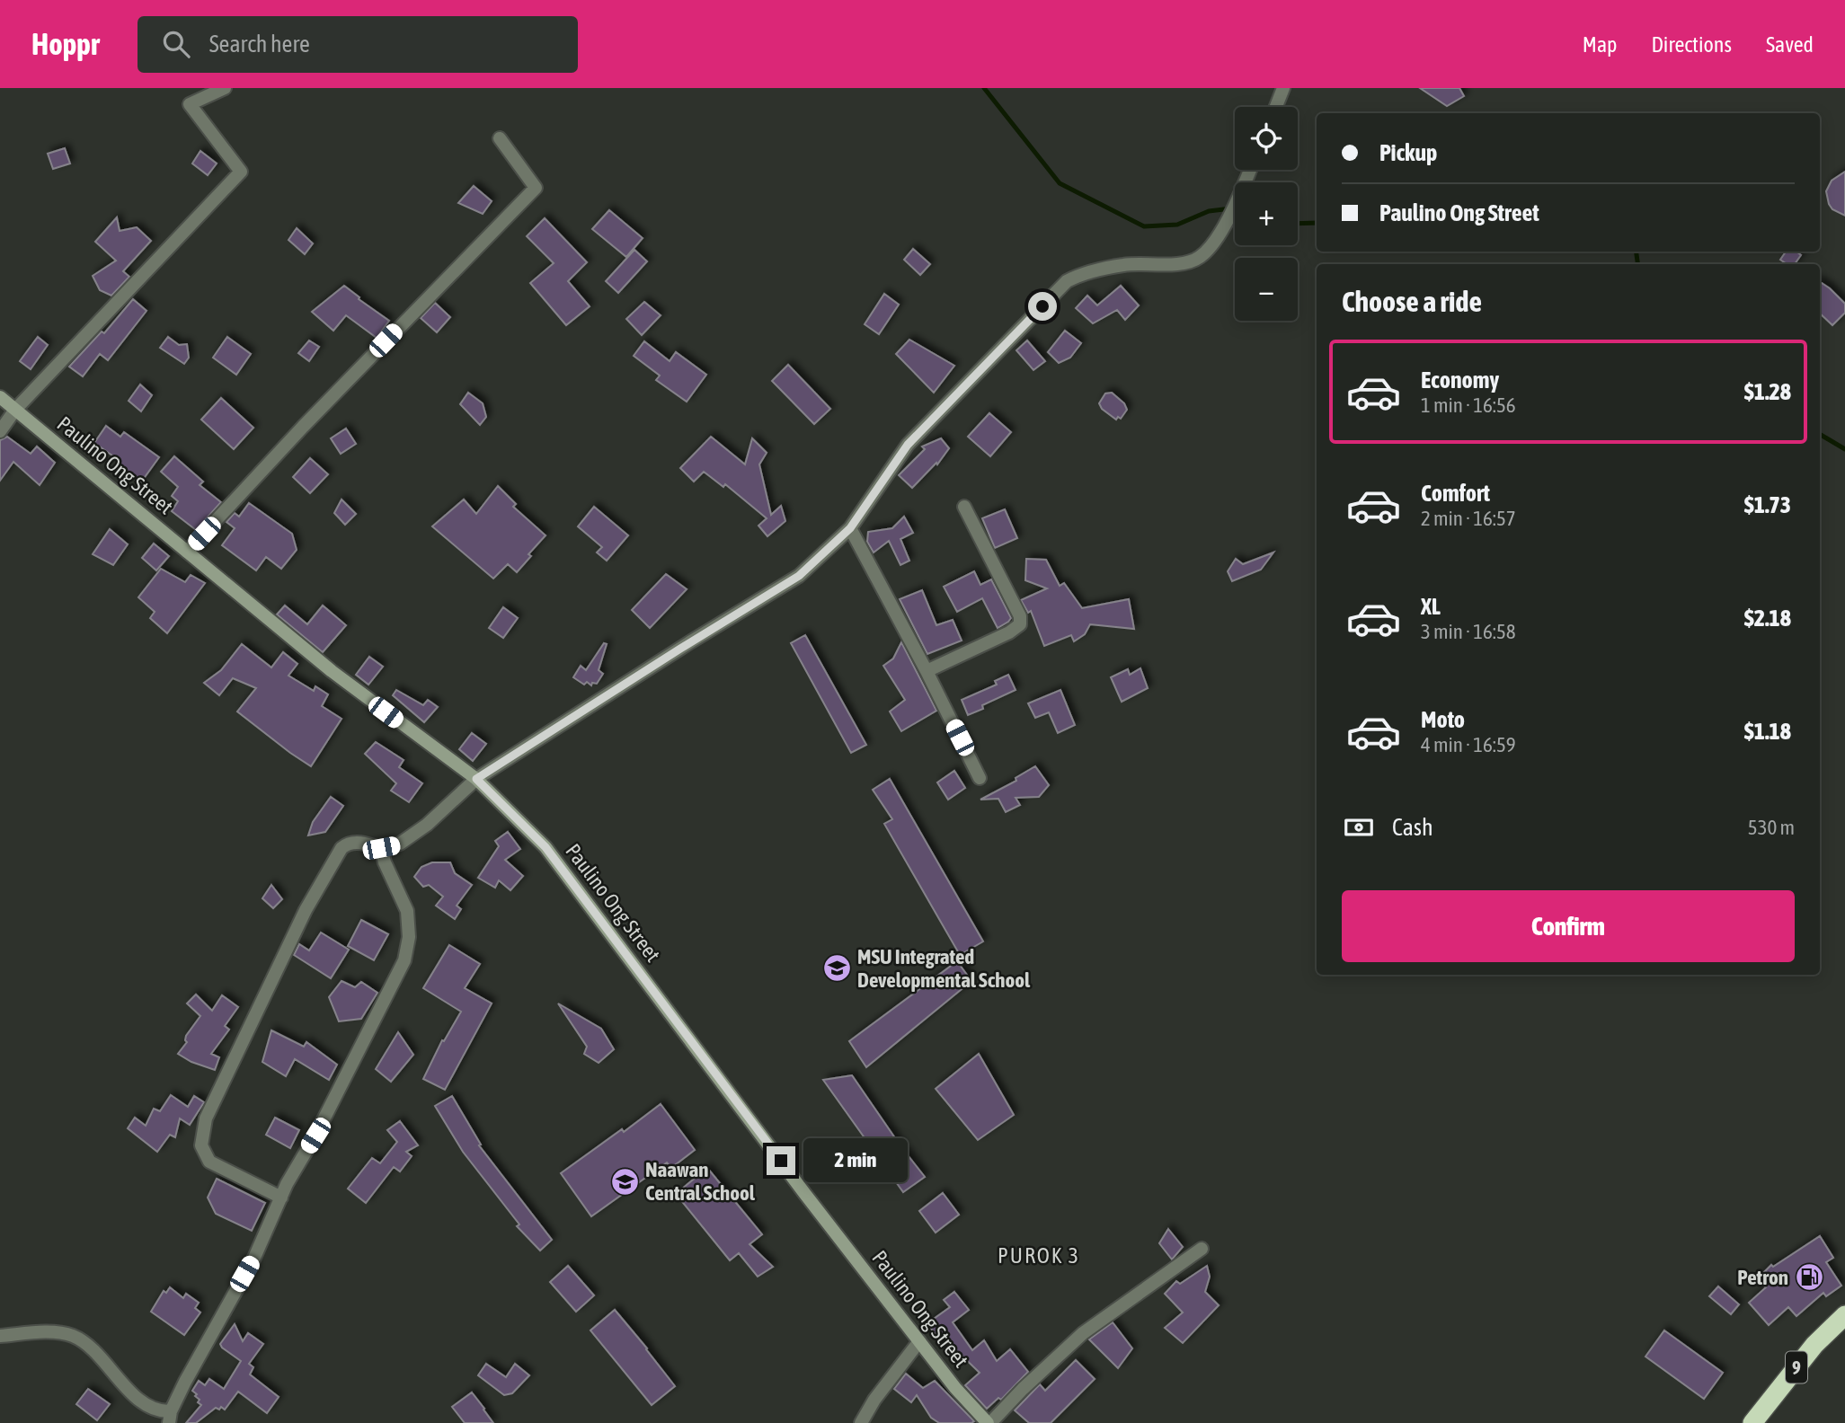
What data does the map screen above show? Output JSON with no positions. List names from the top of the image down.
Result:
{
  "streets": {
    "highway": ["9"],
    "street": ["Paulino Ong Street"]
  },
  "districts": ["PUROK 3"],
  "places": {
    "school or university": ["MSU Integrated Developmental School", "Naawan Central School"],
    "fuel station": ["Petron"]
  },
  "page": {
    "header": "Hoppr",
    "search": "Search here",
    "nav": ["Map", "Directions", "Saved"],
    "map_buttons": ["+", "−"],
    "banner": ["Pickup", "Paulino Ong Street"],
    "heading": "Choose a ride",
    "list": [
      {
        "name": "Economy",
        "note": "1 min · 16:56",
        "value": "$1.28"
      },
      {
        "name": "Comfort",
        "note": "2 min · 16:57",
        "value": "$1.73"
      },
      {
        "name": "XL",
        "note": "3 min · 16:58",
        "value": "$2.18"
      },
      {
        "name": "Moto",
        "note": "4 min · 16:59",
        "value": "$1.18"
      }
    ],
    "pay": ["Cash", "530 m"],
    "buttons": "Confirm",
    "bubble": "2 min"
  }
}
